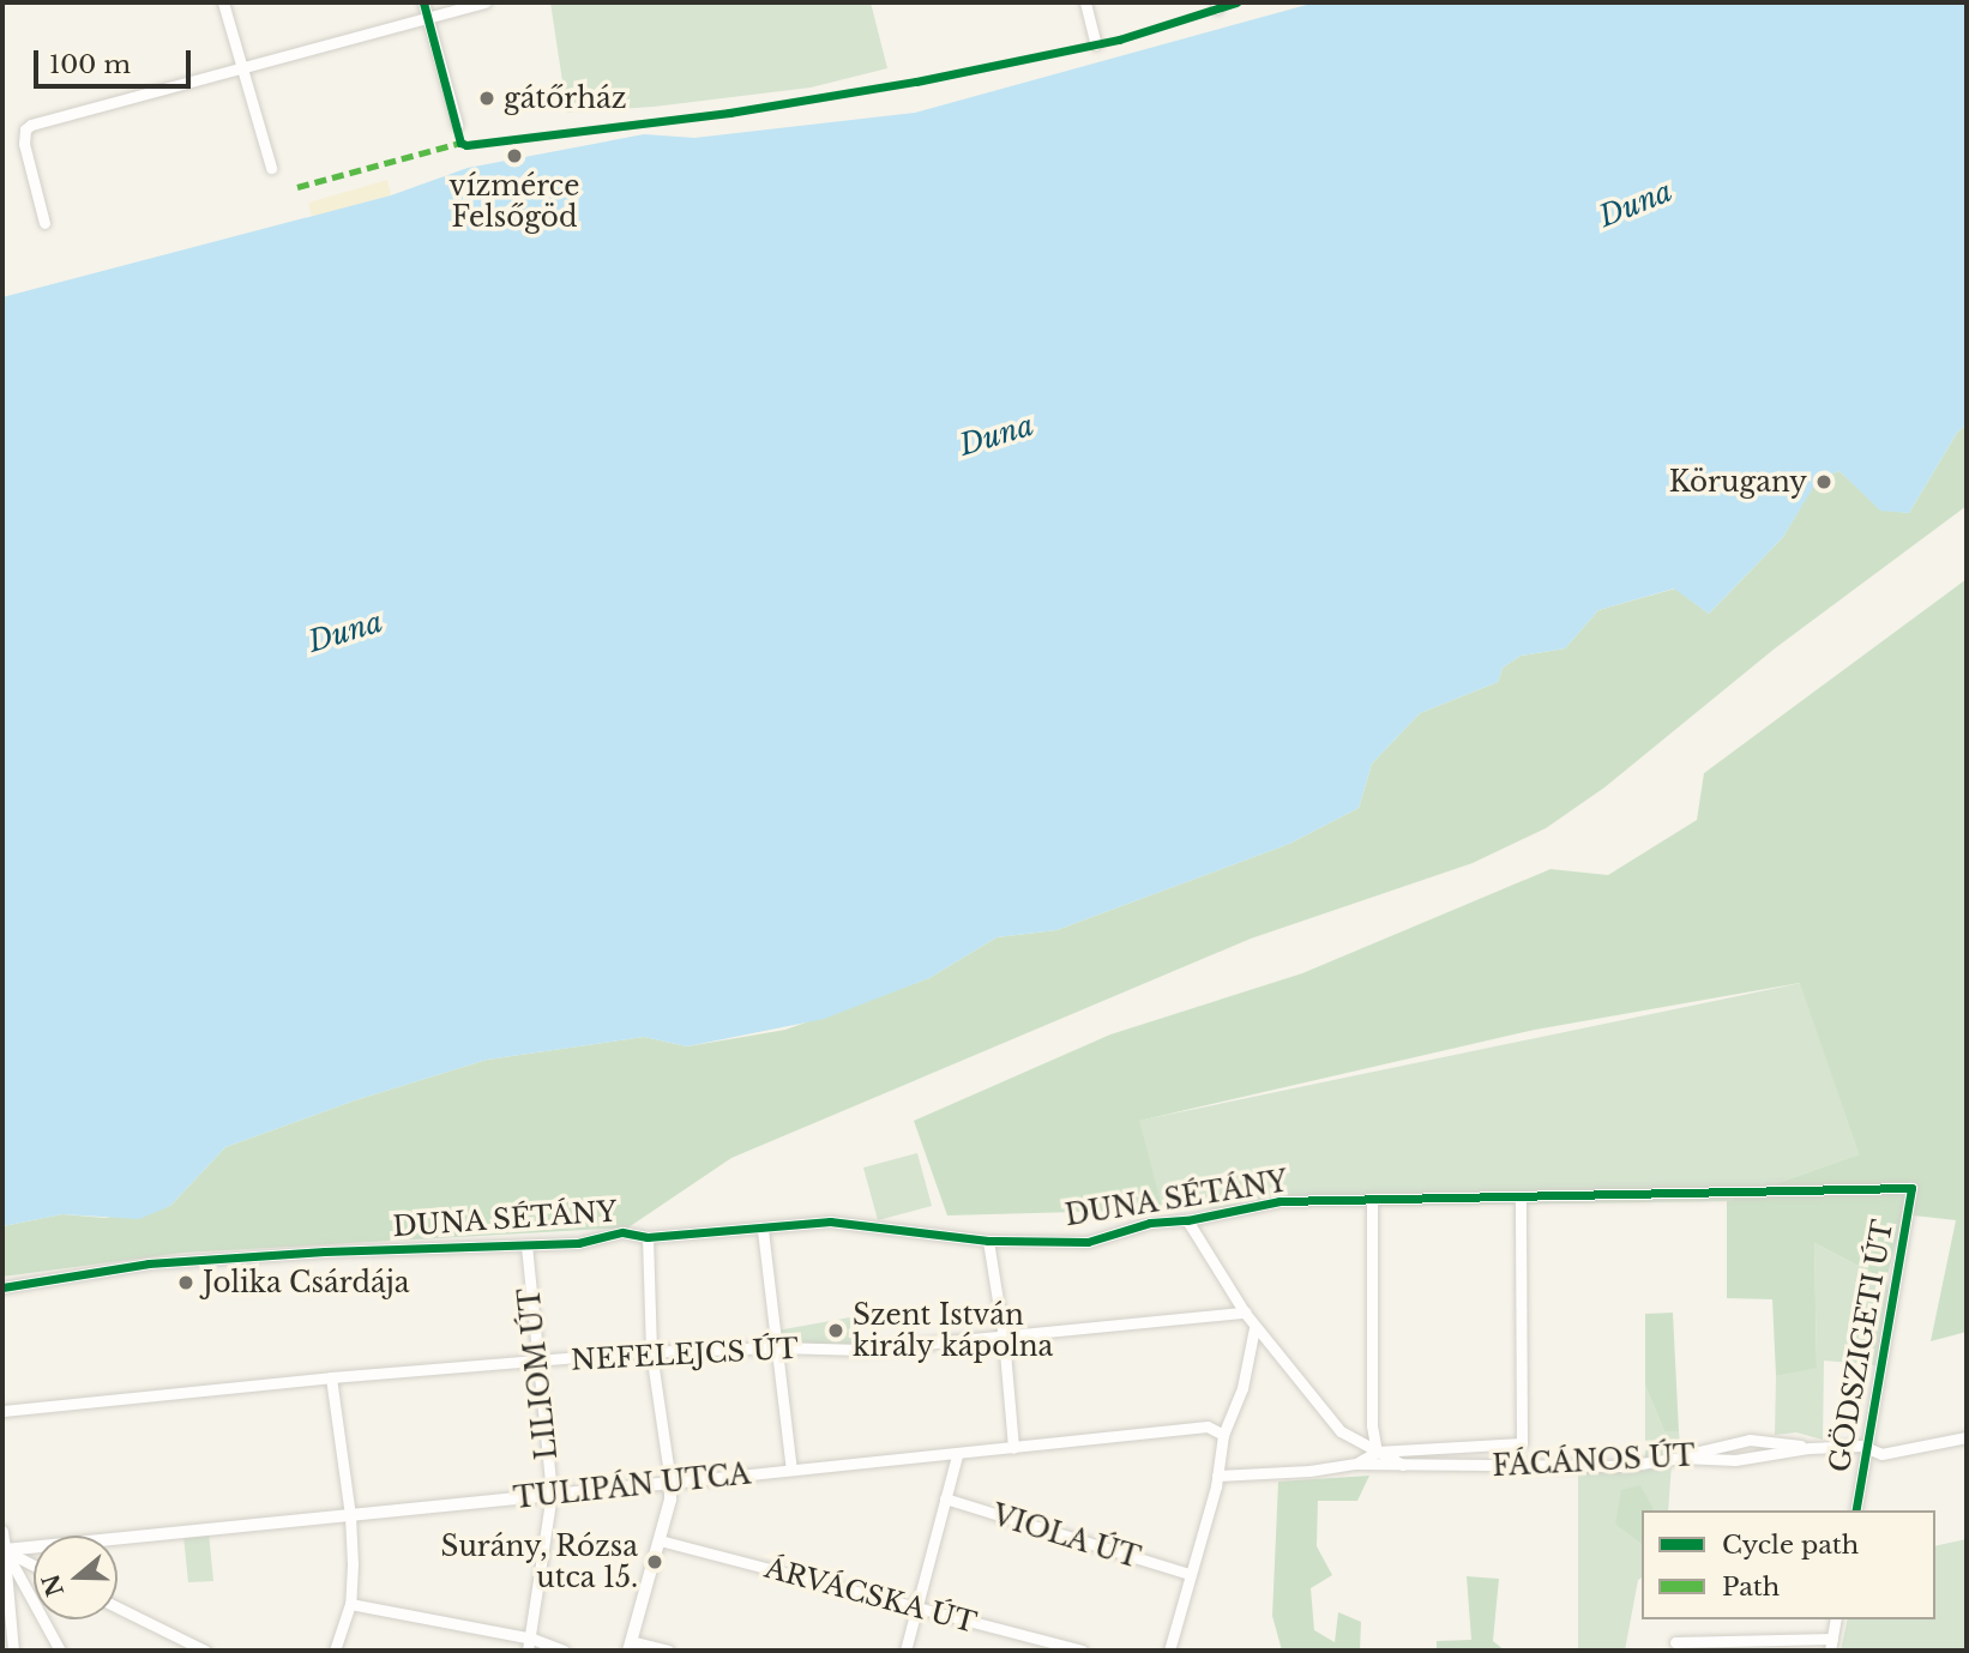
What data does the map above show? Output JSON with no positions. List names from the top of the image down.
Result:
{
  "streets": {
    "street": [
      "DUNA SÉTÁNY",
      "GÖDSZIGETI ÚT",
      "NEFELEJCS ÚT",
      "LILIOM ÚT",
      "FÁCÁNOS ÚT",
      "TULIPÁN UTCA",
      "VIOLA ÚT",
      "ÁRVÁCSKA ÚT"
    ]
  },
  "crossings": [
    ["DUNA SÉTÁNY", "GÖDSZIGETI ÚT"],
    ["DUNA SÉTÁNY", "LILIOM ÚT"],
    ["GÖDSZIGETI ÚT", "FÁCÁNOS ÚT"],
    ["NEFELEJCS ÚT", "LILIOM ÚT"],
    ["LILIOM ÚT", "TULIPÁN UTCA"]
  ],
  "water": ["Duna"],
  "places": [
    "gátőrház",
    "vízmérce Felsőgöd",
    "Körugany",
    "Jolika Csárdája",
    "Szent István király kápolna",
    "Surány, Rózsa utca 15."
  ],
  "legend": ["Cycle path", "Path"],
  "scale_bar": "100 m",
  "north": "left"
}
